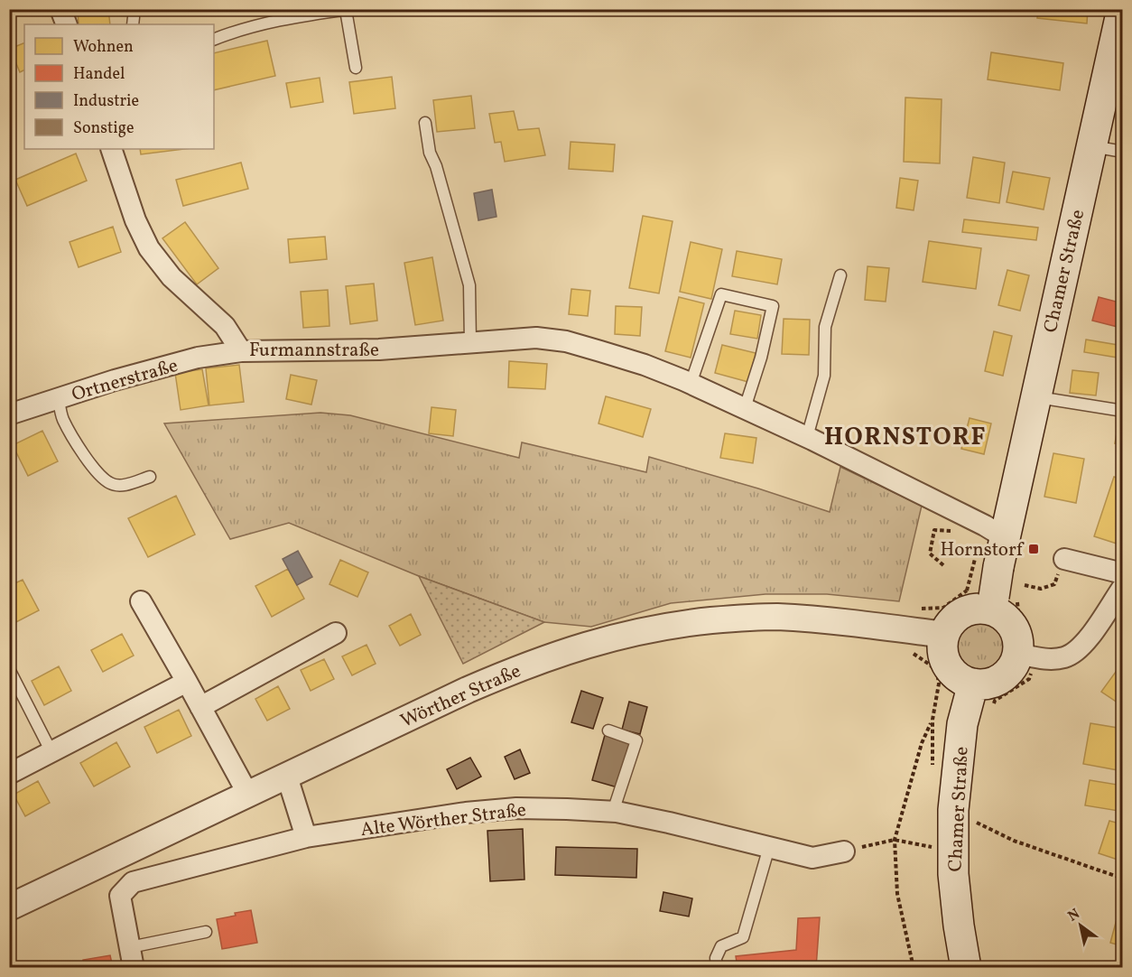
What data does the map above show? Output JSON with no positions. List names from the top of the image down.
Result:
{
  "streets": {
    "main road": ["Chamer Straße"],
    "street": [
      "Furmannstraße",
      "Ortnerstraße",
      "Wörther Straße",
      "Alte Wörther Straße"
    ]
  },
  "crossings": [
    ["Chamer Straße", "Furmannstraße"],
    ["Chamer Straße", "Wörther Straße"],
    ["Furmannstraße", "Ortnerstraße"]
  ],
  "districts": ["HORNSTORF"],
  "places": {
    "transit": ["Hornstorf"]
  },
  "legend": [
    "Wohnen",
    "Handel",
    "Industrie",
    "Sonstige"
  ],
  "north": "top left"
}
